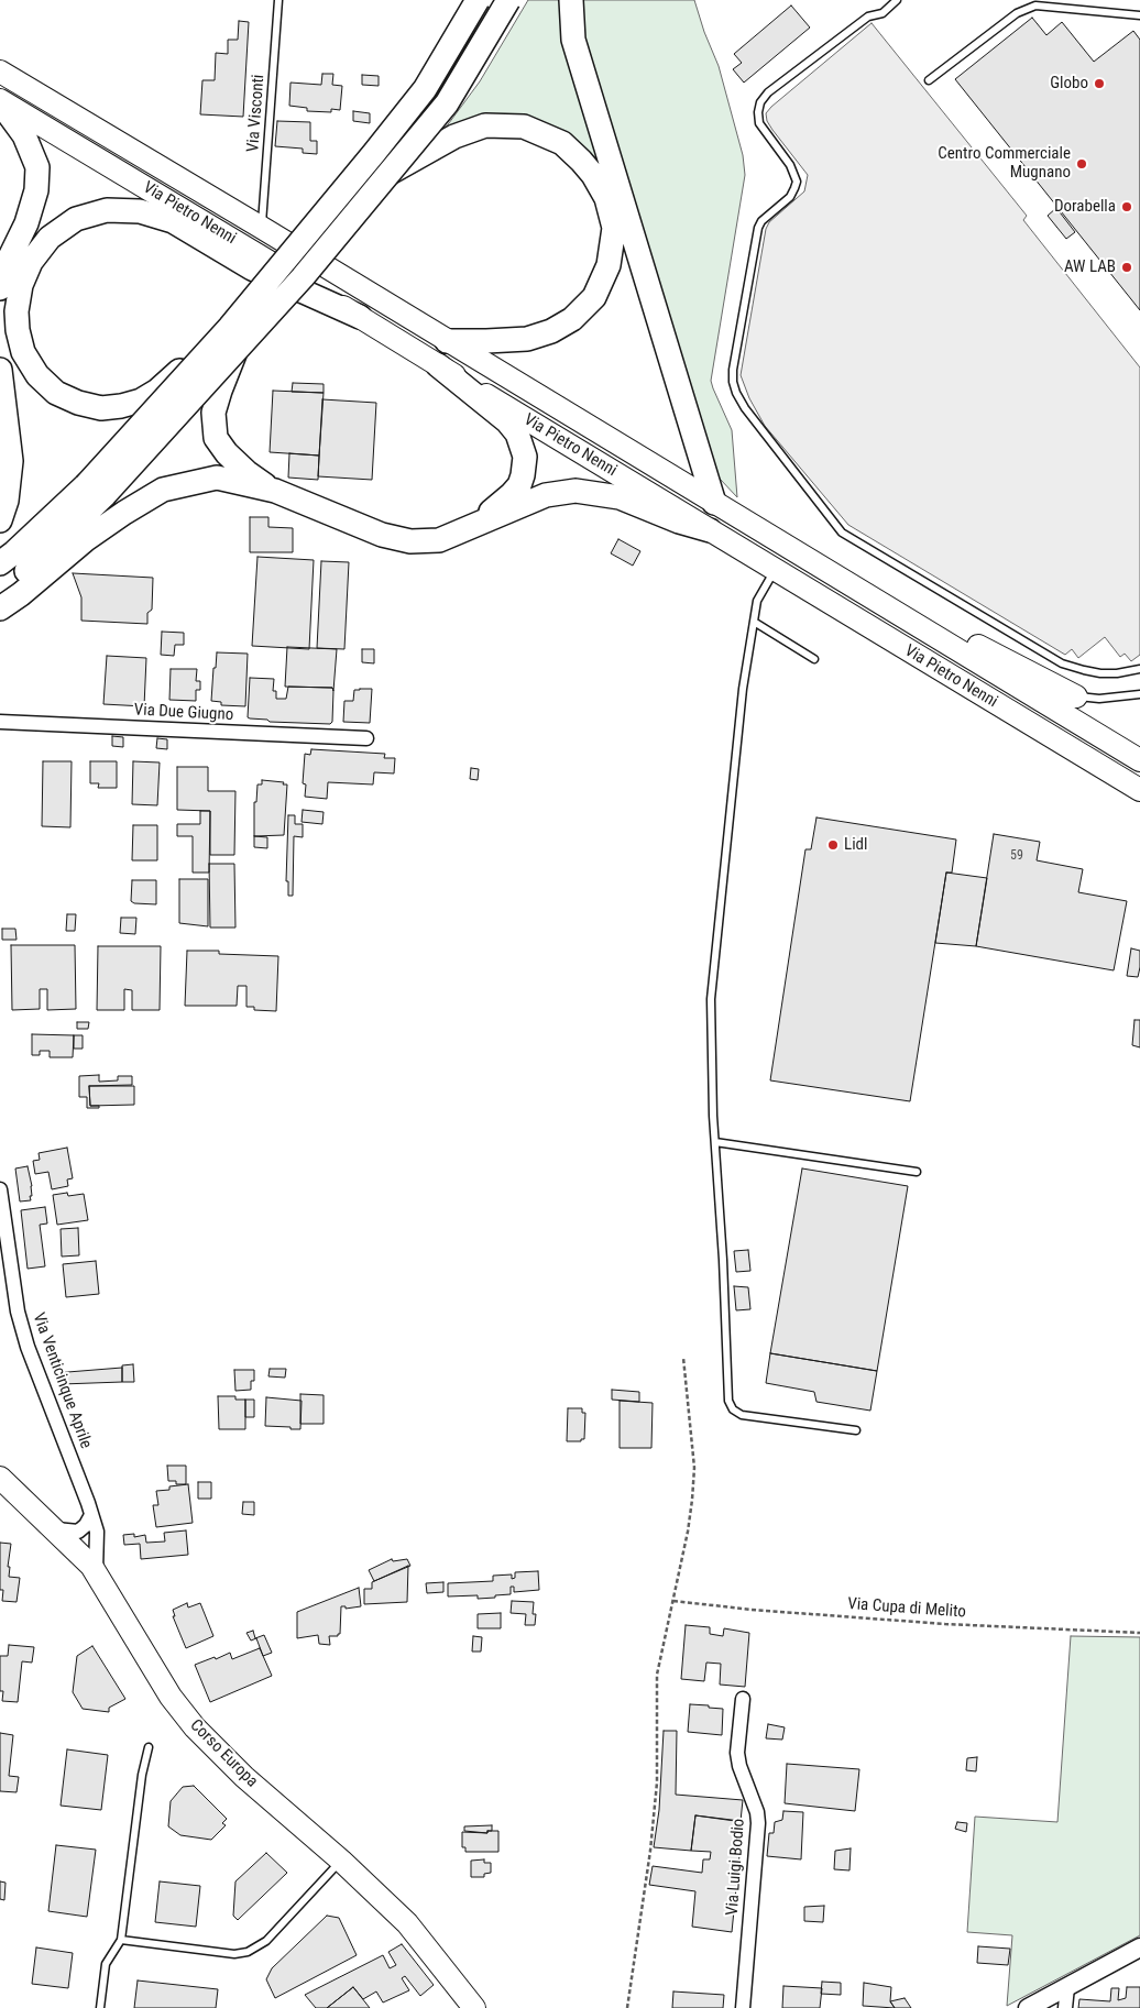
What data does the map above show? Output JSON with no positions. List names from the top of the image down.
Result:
{
  "streets": {
    "main road": ["Via Pietro Nenni", "Corso Europa"],
    "street": ["Via Due Giugno", "Via Venticinque Aprile", "Via Luigi Bodio"],
    "lane": ["Via Visconti"],
    "path": ["Via Cupa di Melito"]
  },
  "crossings": [
    ["Via Visconti", "Via Pietro Nenni"],
    ["Via Venticinque Aprile", "Corso Europa"]
  ],
  "places": [
    "Globo",
    "Centro Commerciale Mugnano",
    "Dorabella",
    "AW LAB",
    "Lidl"
  ],
  "house_numbers": ["59"]
}
